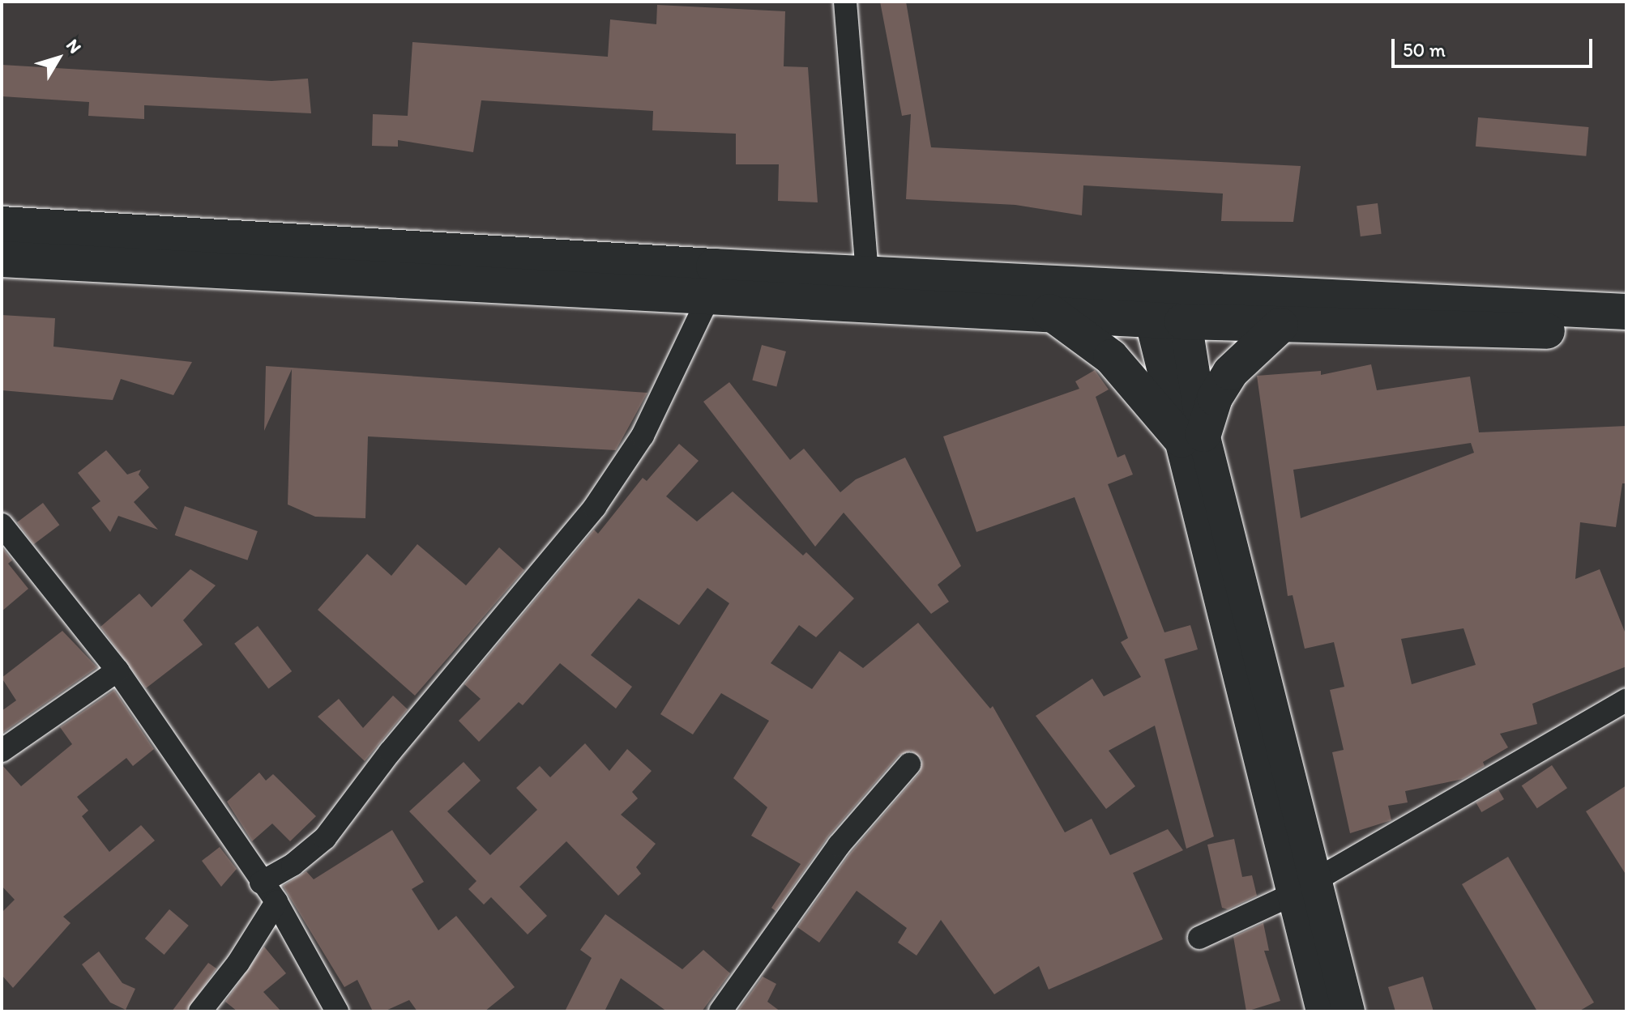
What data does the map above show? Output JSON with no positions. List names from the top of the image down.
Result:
{
  "scale_bar": "50 m",
  "north": "top right"
}
